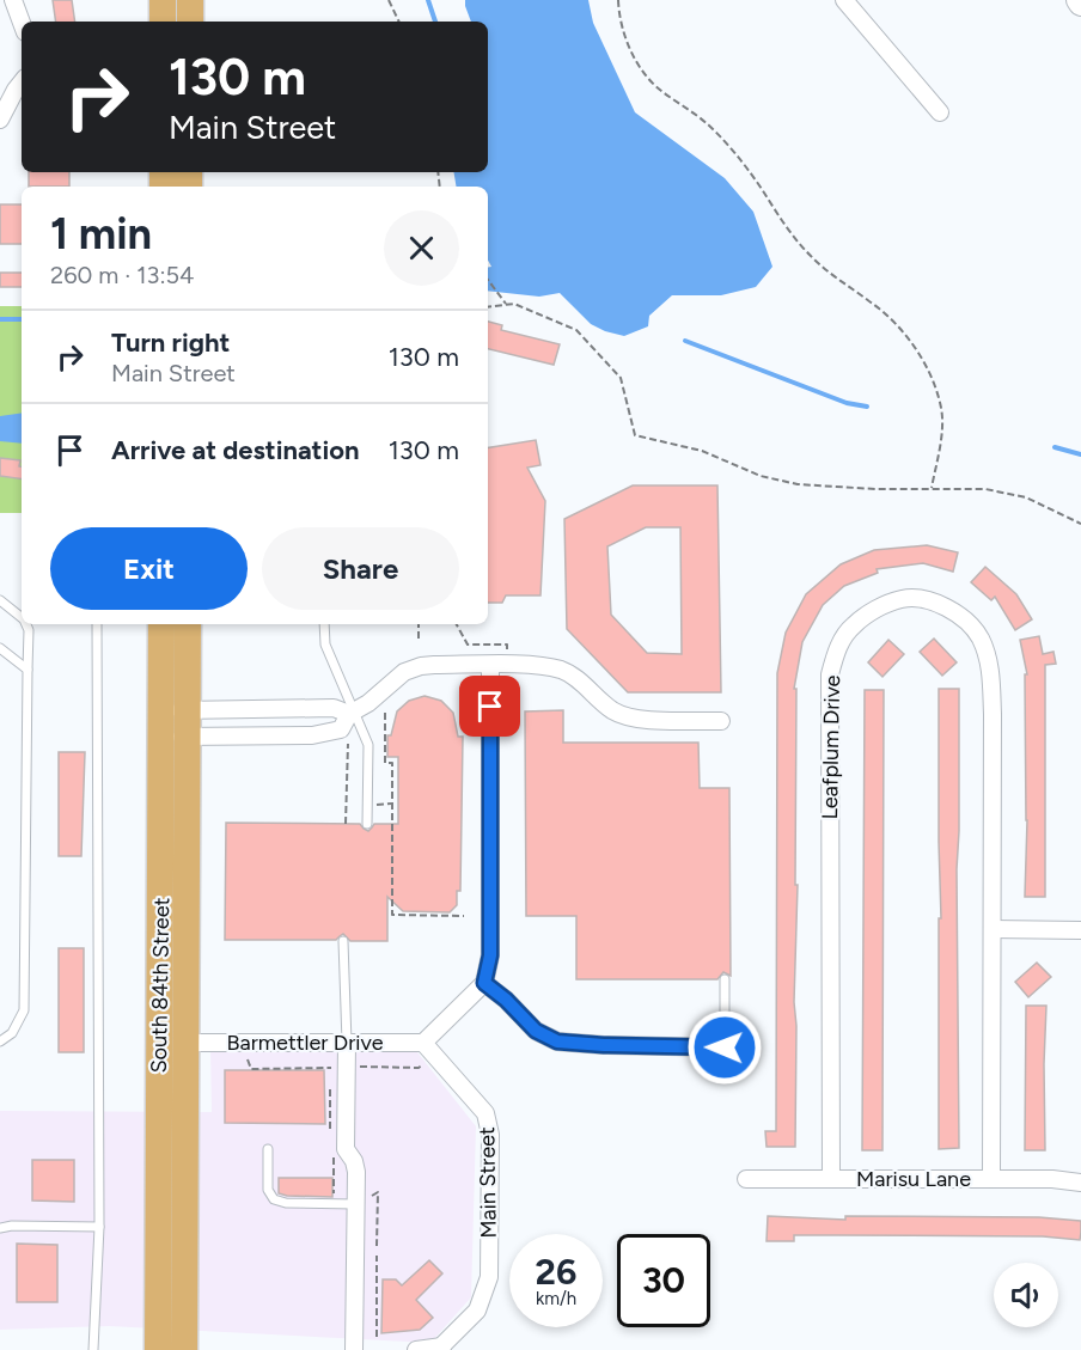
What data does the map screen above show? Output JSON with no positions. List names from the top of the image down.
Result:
{
  "streets": {
    "main road": ["South 84th Street"],
    "street": [
      "Leafplum Drive",
      "Barmettler Drive",
      "Marisu Lane",
      "Main Street"
    ]
  },
  "crossings": [
    ["Leafplum Drive", "Marisu Lane"],
    ["South 84th Street", "Barmettler Drive"],
    ["Barmettler Drive", "Main Street"]
  ],
  "page": {
    "turn": ["130 m", "Main Street"],
    "heading": ["1 min", "260 m · 13:54"],
    "list": [
      {
        "name": "Turn right",
        "note": "Main Street",
        "value": "130 m"
      },
      {
        "name": "Arrive at destination",
        "value": "130 m"
      }
    ],
    "buttons": ["Exit", "Share"],
    "speed": "26 km/h",
    "limit": "30"
  }
}
